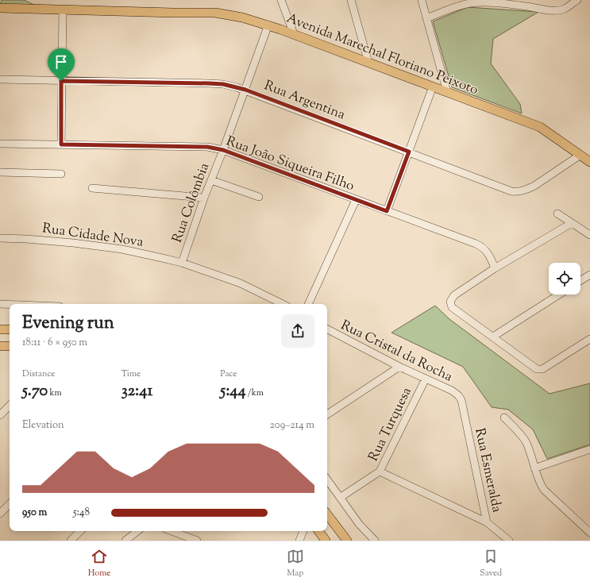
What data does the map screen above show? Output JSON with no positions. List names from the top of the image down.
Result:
{
  "streets": {
    "main road": ["Avenida Marechal Floriano Peixoto"],
    "street": [
      "Rua Argentina",
      "Rua João Siqueira Filho",
      "Rua Colômbia",
      "Rua Cidade Nova",
      "Rua Cristal da Rocha",
      "Rua Turquesa",
      "Rua Esmeralda"
    ]
  },
  "crossings": [
    ["Avenida Marechal Floriano Peixoto", "Rua Argentina"],
    ["Avenida Marechal Floriano Peixoto", "Rua Colômbia"],
    ["Rua Argentina", "Rua Colômbia"],
    ["Rua João Siqueira Filho", "Rua Colômbia"],
    ["Rua Colômbia", "Rua Cidade Nova"],
    ["Rua Cristal da Rocha", "Rua Turquesa"],
    ["Rua Cristal da Rocha", "Rua Esmeralda"]
  ],
  "page": {
    "heading": ["Evening run", "18:11 · 6 × 950 m"],
    "stats": [
      ["Distance", "5.70 km"],
      ["Time", "32:41"],
      ["Pace", "5:44 /km"]
    ],
    "chart": ["Elevation", "209–214 m"],
    "list": [
      {
        "name": "950 m",
        "note": "5:48"
      }
    ],
    "tabs": ["Home", "Map", "Saved"]
  }
}
